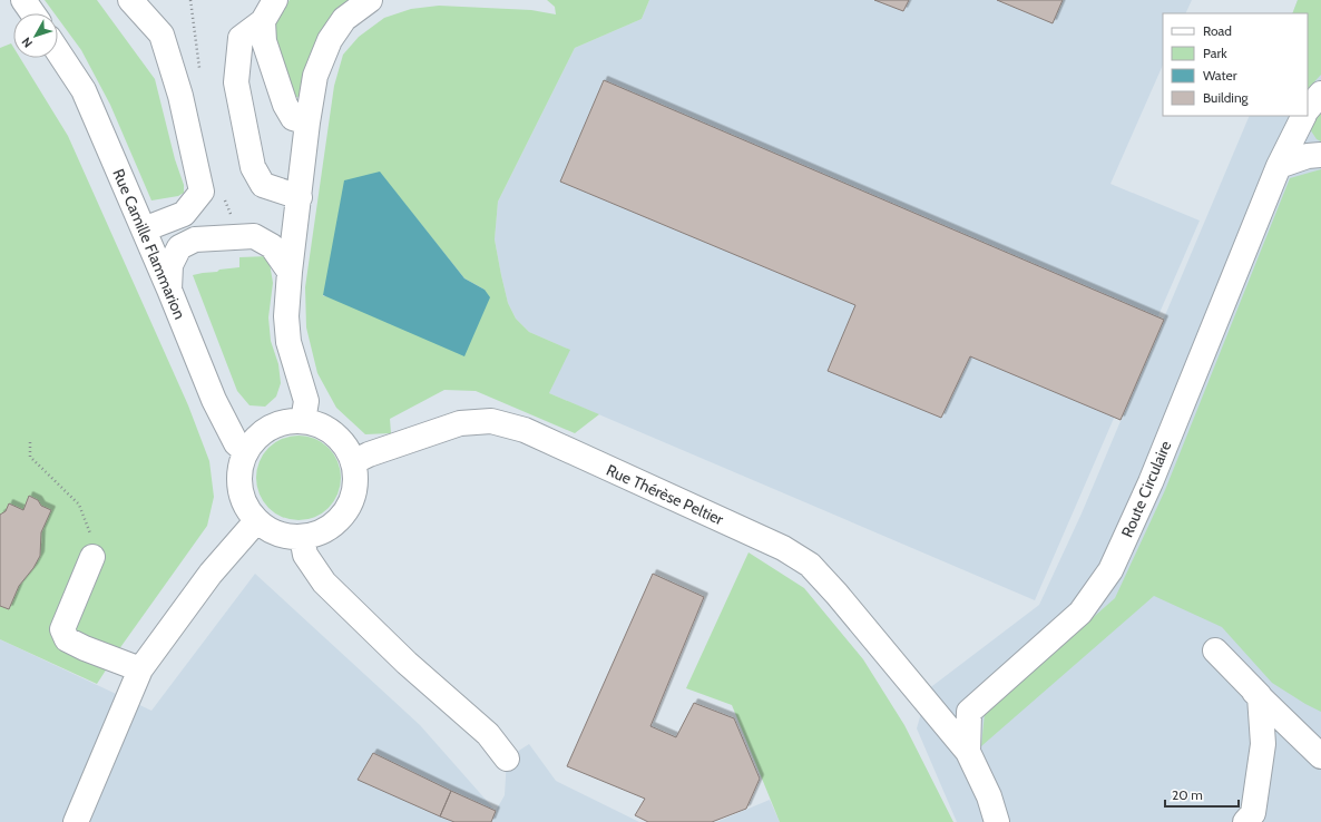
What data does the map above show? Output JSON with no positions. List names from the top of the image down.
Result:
{
  "streets": {
    "street": ["Rue Camille Flammarion", "Route Circulaire", "Rue Thérèse Peltier"]
  },
  "crossings": [
    ["Rue Camille Flammarion", "Rue Thérèse Peltier"],
    ["Route Circulaire", "Rue Thérèse Peltier"]
  ],
  "legend": [
    "Road",
    "Park",
    "Water",
    "Building"
  ],
  "scale_bar": "20 m",
  "north": "bottom left"
}
